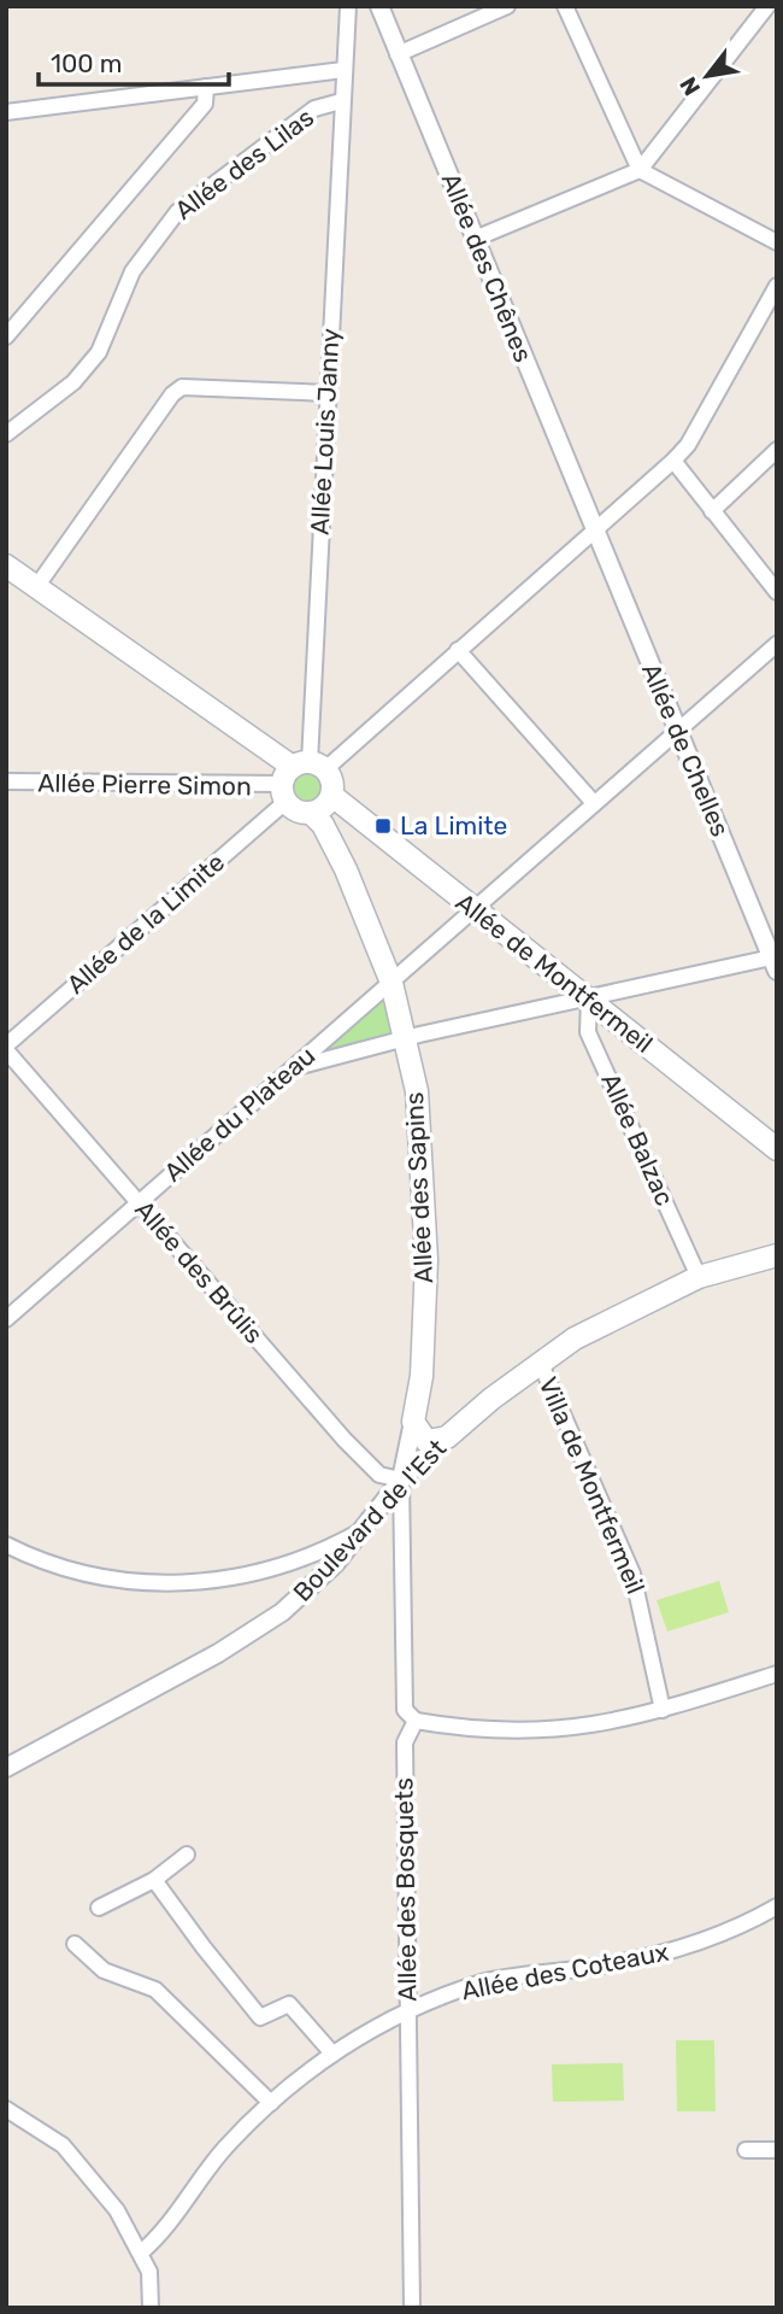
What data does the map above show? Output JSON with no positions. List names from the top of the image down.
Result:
{
  "streets": {
    "main road": ["Allée de Montfermeil", "Allée des Sapins", "Boulevard de l'Est"],
    "street": [
      "Allée des Lilas",
      "Allée des Chênes",
      "Allée Louis Janny",
      "Allée de Chelles",
      "Allée Pierre Simon",
      "Allée de la Limite",
      "Allée du Plateau",
      "Allée Balzac",
      "Allée des Brûlis",
      "Villa de Montfermeil",
      "Allée des Bosquets",
      "Allée des Coteaux"
    ]
  },
  "crossings": [
    ["Allée des Lilas", "Allée Louis Janny"],
    ["Allée des Chênes", "Allée de Chelles"],
    ["Allée des Chênes", "Allée de la Limite"],
    ["Allée Louis Janny", "Allée Pierre Simon"],
    ["Allée Louis Janny", "Allée de la Limite"],
    ["Allée de Chelles", "Allée de la Limite"],
    ["Allée de Chelles", "Allée du Plateau"],
    ["Allée Pierre Simon", "Allée de la Limite"],
    ["Allée de la Limite", "Allée des Brûlis"],
    ["Allée de Montfermeil", "Allée du Plateau"],
    ["Allée de Montfermeil", "Allée Balzac"],
    ["Allée du Plateau", "Allée des Sapins"],
    ["Allée du Plateau", "Allée des Brûlis"],
    ["Allée Balzac", "Boulevard de l'Est"],
    ["Allée des Sapins", "Allée des Brûlis"],
    ["Allée des Sapins", "Boulevard de l'Est"],
    ["Allée des Brûlis", "Boulevard de l'Est"],
    ["Villa de Montfermeil", "Boulevard de l'Est"],
    ["Allée des Bosquets", "Allée des Coteaux"]
  ],
  "places": {
    "transit": ["La Limite"]
  },
  "scale_bar": "100 m",
  "north": "bottom left"
}
